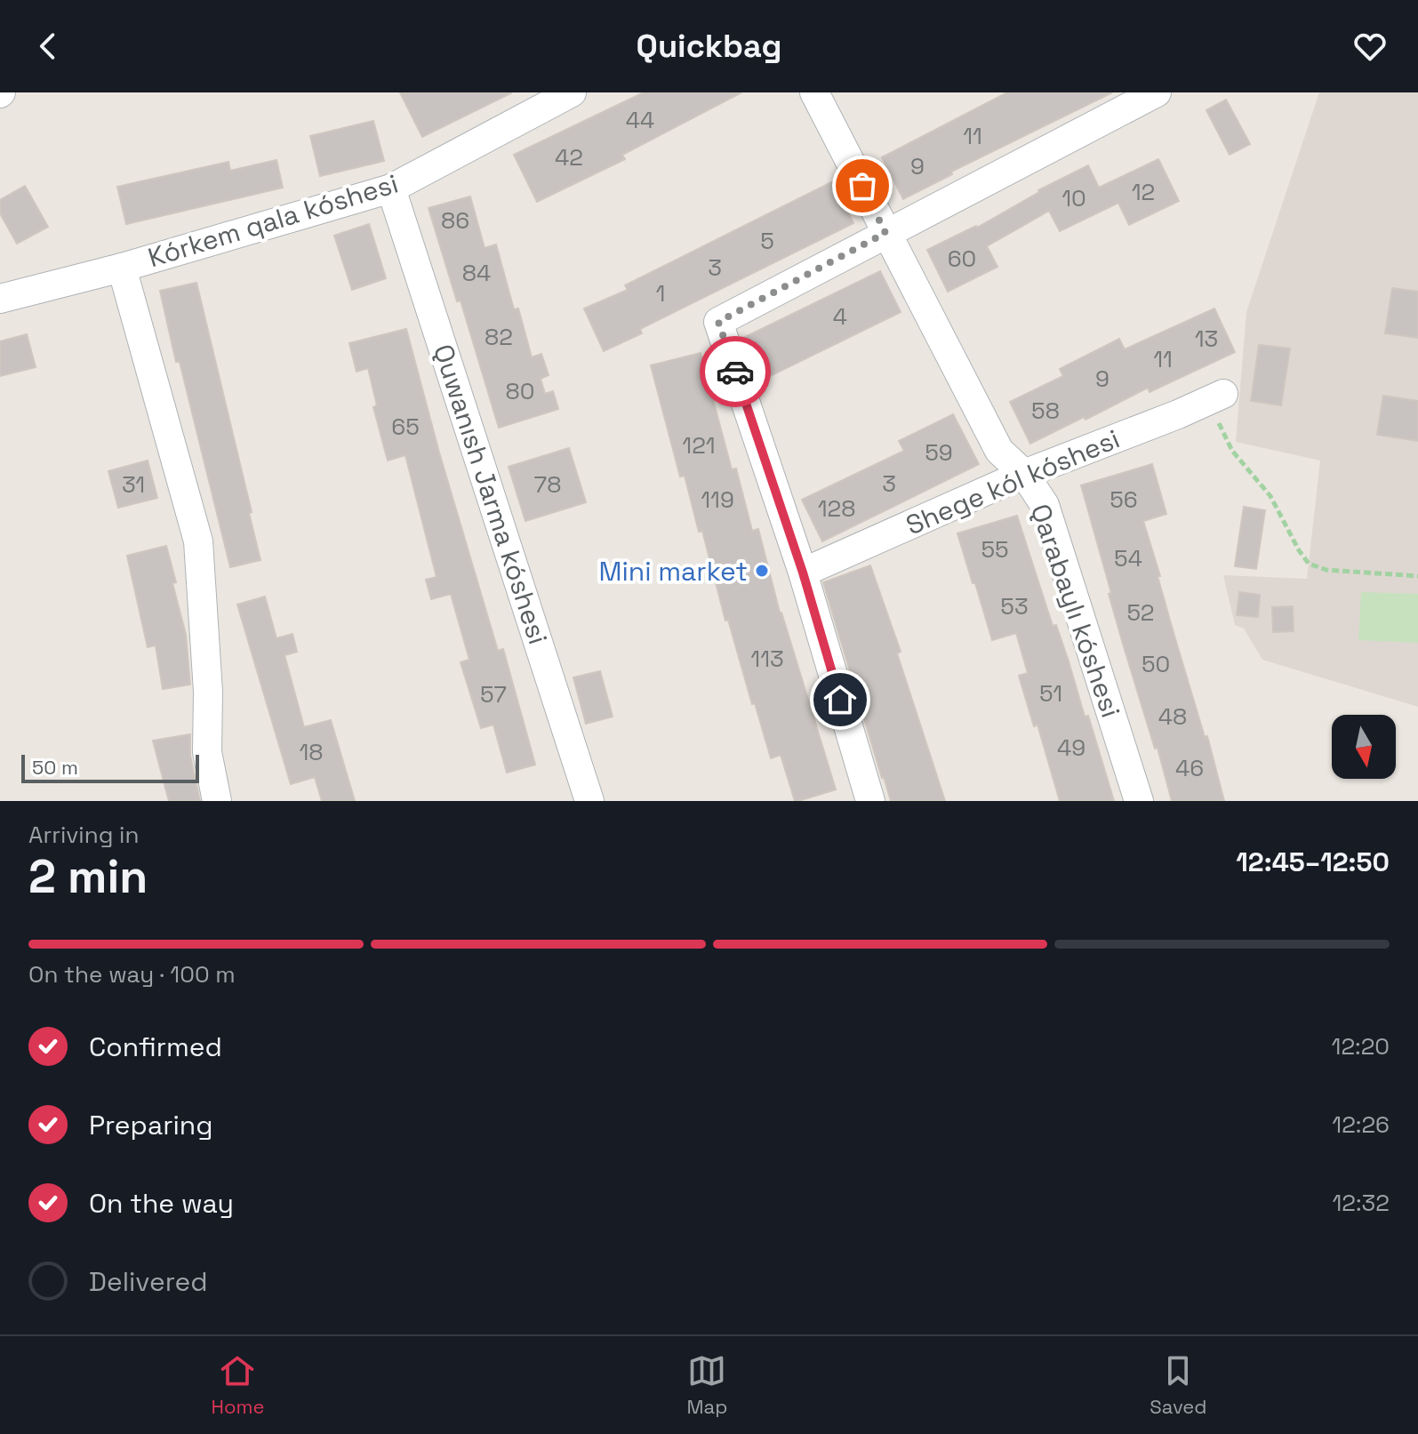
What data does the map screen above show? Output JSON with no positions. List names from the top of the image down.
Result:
{
  "streets": {
    "street": [
      "Kórkem qala kóshesi",
      "Shege kól kóshesi",
      "Quwanısh Jarma kóshesi",
      "Qarabaylı kóshesi"
    ]
  },
  "crossings": [
    ["Kórkem qala kóshesi", "Quwanısh Jarma kóshesi"],
    ["Shege kól kóshesi", "Qarabaylı kóshesi"]
  ],
  "places": ["Mini market"],
  "house_numbers": [
    "44",
    "11",
    "42",
    "9",
    "12",
    "10",
    "86",
    "5",
    "60",
    "3",
    "84",
    "1",
    "4",
    "82",
    "13",
    "11",
    "9",
    "80",
    "58",
    "65",
    "121",
    "59",
    "3",
    "31",
    "78",
    "119",
    "56",
    "128",
    "55",
    "54",
    "53",
    "52",
    "113",
    "50",
    "51",
    "57",
    "48",
    "49",
    "18",
    "46"
  ],
  "scale_bar": "50 m",
  "north": "bottom",
  "page": {
    "header": "Quickbag",
    "scale": "50 m",
    "heading": ["2 min", "Arriving in", "12:45–12:50"],
    "bar": "On the way · 100 m",
    "list": [
      ["Confirmed", "12:20"],
      ["Preparing", "12:26"],
      ["On the way", "12:32"],
      "Delivered"
    ],
    "tabs": ["Home", "Map", "Saved"]
  }
}
